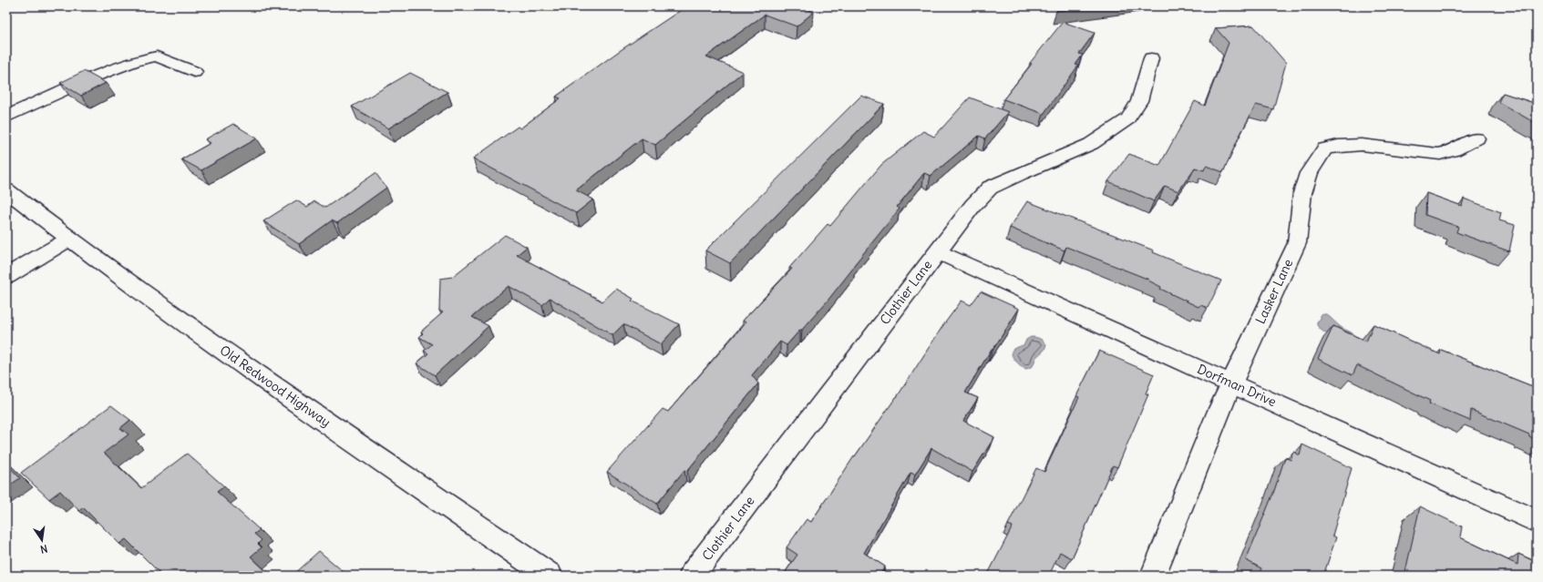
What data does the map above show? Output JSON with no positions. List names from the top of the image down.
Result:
{
  "streets": {
    "street": [
      "Lasker Lane",
      "Clothier Lane",
      "Dorfman Drive",
      "Old Redwood Highway"
    ]
  },
  "crossings": [
    ["Lasker Lane", "Dorfman Drive"],
    ["Clothier Lane", "Dorfman Drive"]
  ],
  "north": "bottom"
}
